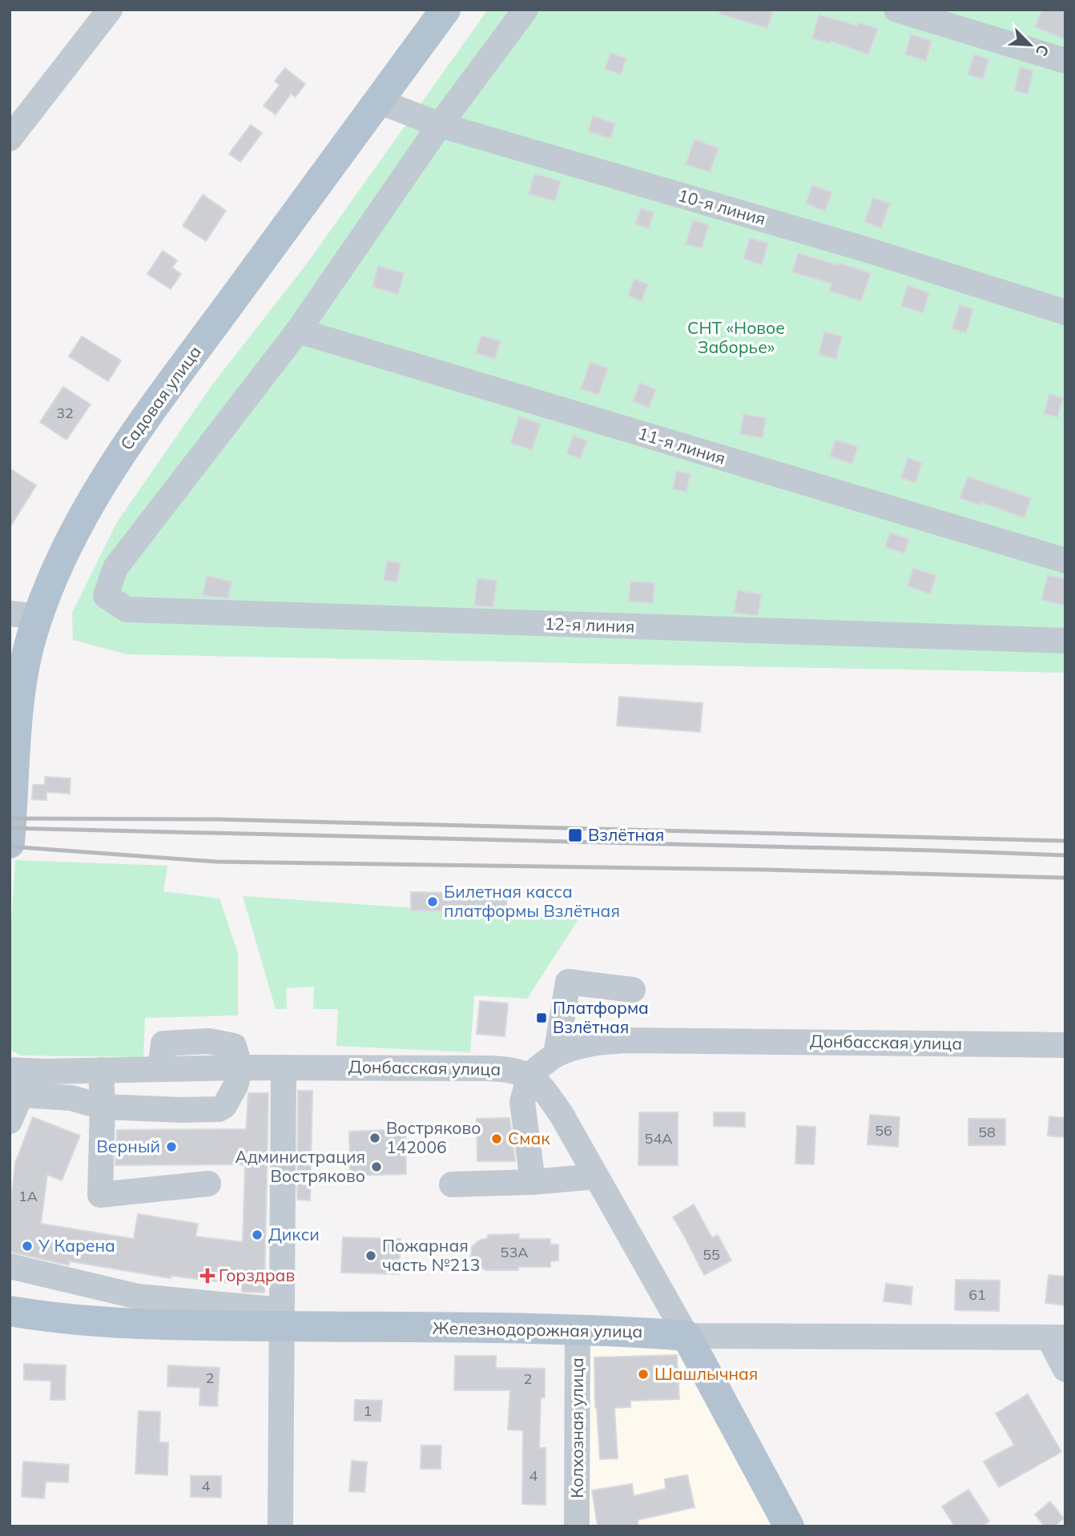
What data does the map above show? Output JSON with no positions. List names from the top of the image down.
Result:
{
  "streets": {
    "main road": ["Садовая улица", "Железнодорожная улица"],
    "street": [
      "10-я линия",
      "11-я линия",
      "12-я линия",
      "Донбасская улица",
      "Колхозная улица"
    ]
  },
  "crossings": [
    ["10-я линия", "Садовая улица"],
    ["11-я линия", "12-я линия"],
    ["Железнодорожная улица", "Колхозная улица"]
  ],
  "parks": ["СНТ «Новое Заборье»"],
  "places": {
    "transit": ["Взлётная", "Платформа Взлётная"],
    "other": [
      "Билетная касса платформы Взлётная",
      "Востряково 142006",
      "Смак",
      "Верный",
      "Администрация Востряково",
      "Дикси",
      "У Карена",
      "Пожарная часть №213",
      "Шашлычная"
    ],
    "health": ["Горздрав"]
  },
  "house_numbers": [
    "32",
    "56",
    "58",
    "54А",
    "1А",
    "53А",
    "55",
    "61",
    "2",
    "2",
    "1",
    "4",
    "4"
  ],
  "north": "bottom right"
}
